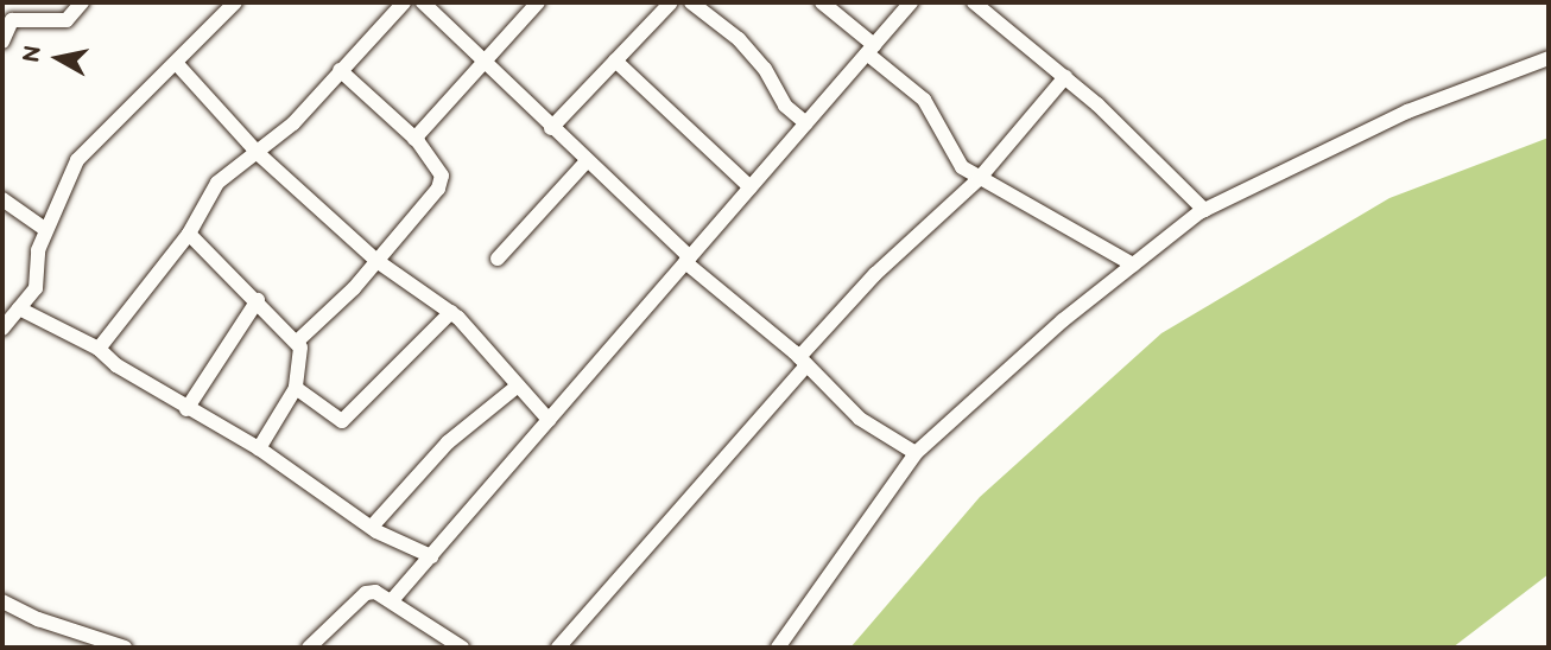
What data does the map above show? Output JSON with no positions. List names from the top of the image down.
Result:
{
  "north": "left"
}
